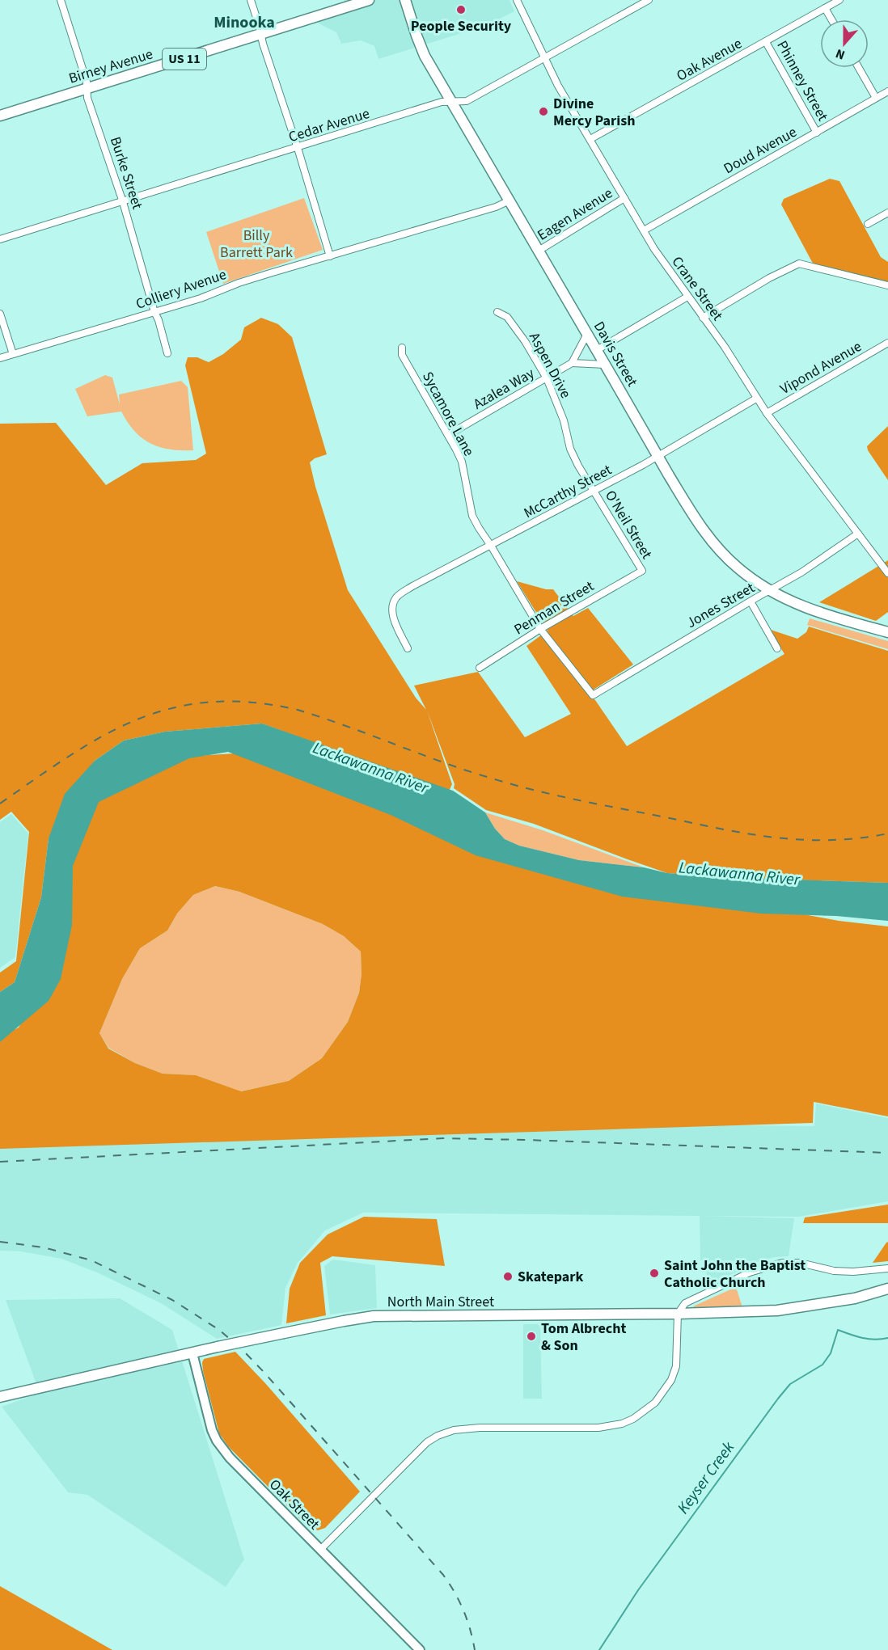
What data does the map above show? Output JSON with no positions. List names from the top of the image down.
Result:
{
  "streets": {
    "main road": [
      "US 11",
      "Birney Avenue",
      "Davis Street",
      "North Main Street"
    ],
    "street": [
      "Oak Avenue",
      "Phinney Street",
      "Cedar Avenue",
      "Doud Avenue",
      "Burke Street",
      "Eagen Avenue",
      "Crane Street",
      "Colliery Avenue",
      "Aspen Drive",
      "Vipond Avenue",
      "Azalea Way",
      "Sycamore Lane",
      "McCarthy Street",
      "O'Neil Street",
      "Jones Street",
      "Penman Street",
      "Oak Street"
    ]
  },
  "crossings": [
    ["Oak Avenue", "Phinney Street"],
    ["Oak Avenue", "Crane Street"],
    ["Birney Avenue", "Burke Street"],
    ["Phinney Street", "Doud Avenue"],
    ["Cedar Avenue", "Burke Street"],
    ["Cedar Avenue", "Crane Street"],
    ["Cedar Avenue", "Davis Street"],
    ["Doud Avenue", "Crane Street"],
    ["Burke Street", "Colliery Avenue"],
    ["Eagen Avenue", "Crane Street"],
    ["Eagen Avenue", "Davis Street"],
    ["Crane Street", "Vipond Avenue"],
    ["Crane Street", "McCarthy Street"],
    ["Crane Street", "Jones Street"],
    ["Colliery Avenue", "Davis Street"],
    ["Davis Street", "McCarthy Street"],
    ["Davis Street", "Jones Street"],
    ["Aspen Drive", "Azalea Way"],
    ["Aspen Drive", "McCarthy Street"],
    ["Aspen Drive", "O'Neil Street"],
    ["Azalea Way", "Sycamore Lane"],
    ["Sycamore Lane", "McCarthy Street"],
    ["Sycamore Lane", "Jones Street"],
    ["Sycamore Lane", "Penman Street"],
    ["McCarthy Street", "O'Neil Street"],
    ["O'Neil Street", "Penman Street"],
    ["North Main Street", "Oak Street"]
  ],
  "districts": ["Minooka"],
  "water": ["Lackawanna River", "Keyser Creek"],
  "parks": ["Billy Barrett Park"],
  "places": [
    "People Security",
    "Divine Mercy Parish",
    "Saint John the Baptist Catholic Church",
    "Skatepark",
    "Tom Albrecht & Son"
  ],
  "north": "bottom"
}
